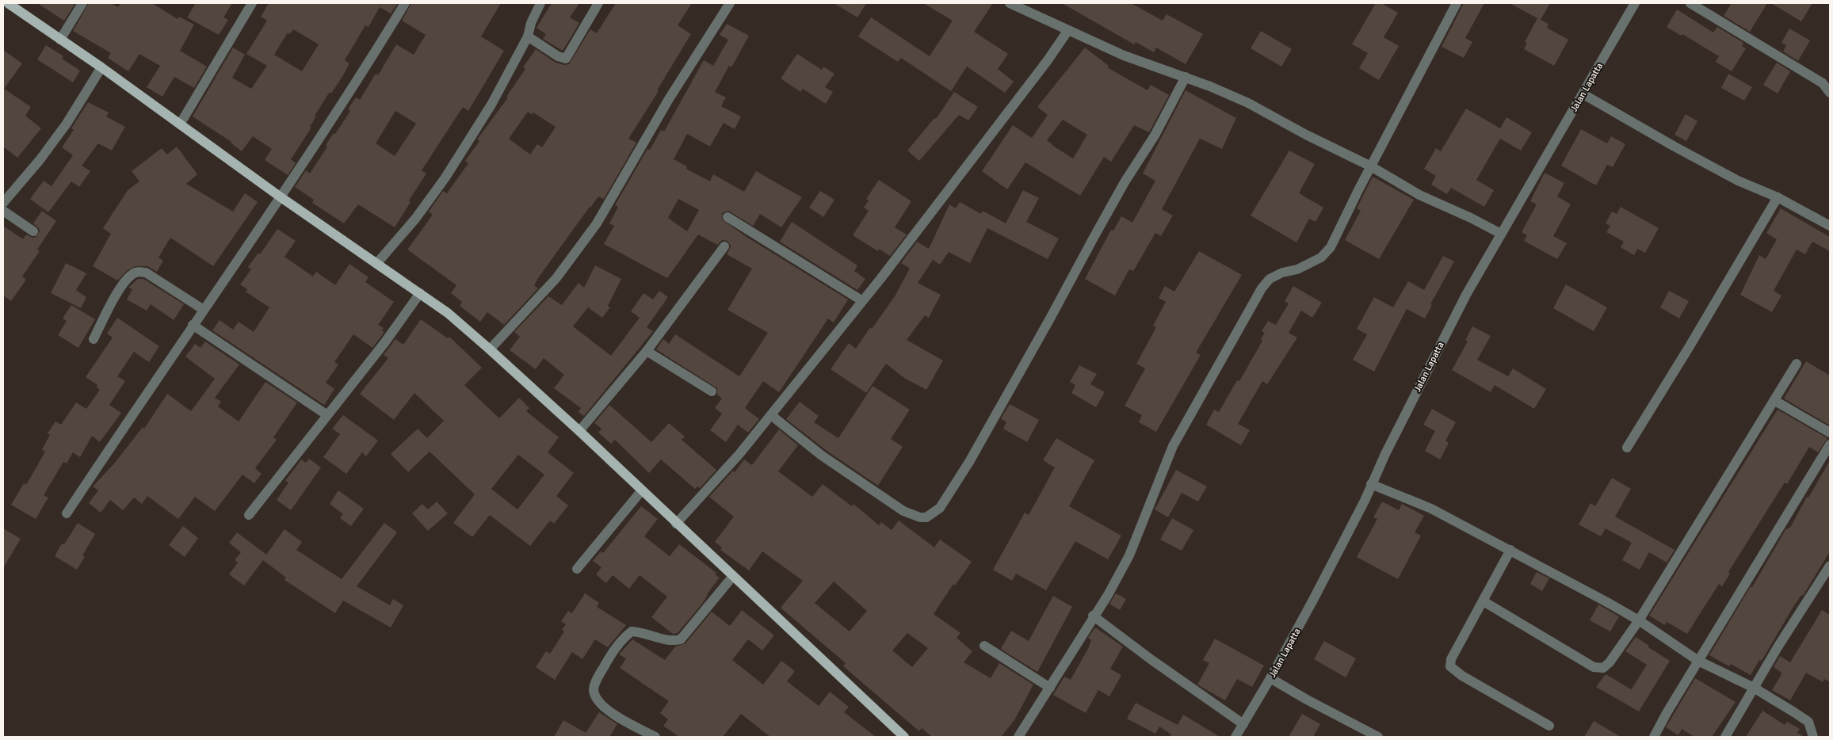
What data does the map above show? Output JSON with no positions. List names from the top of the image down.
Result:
{
  "streets": {
    "street": ["Jalan Lapatta"]
  }
}
